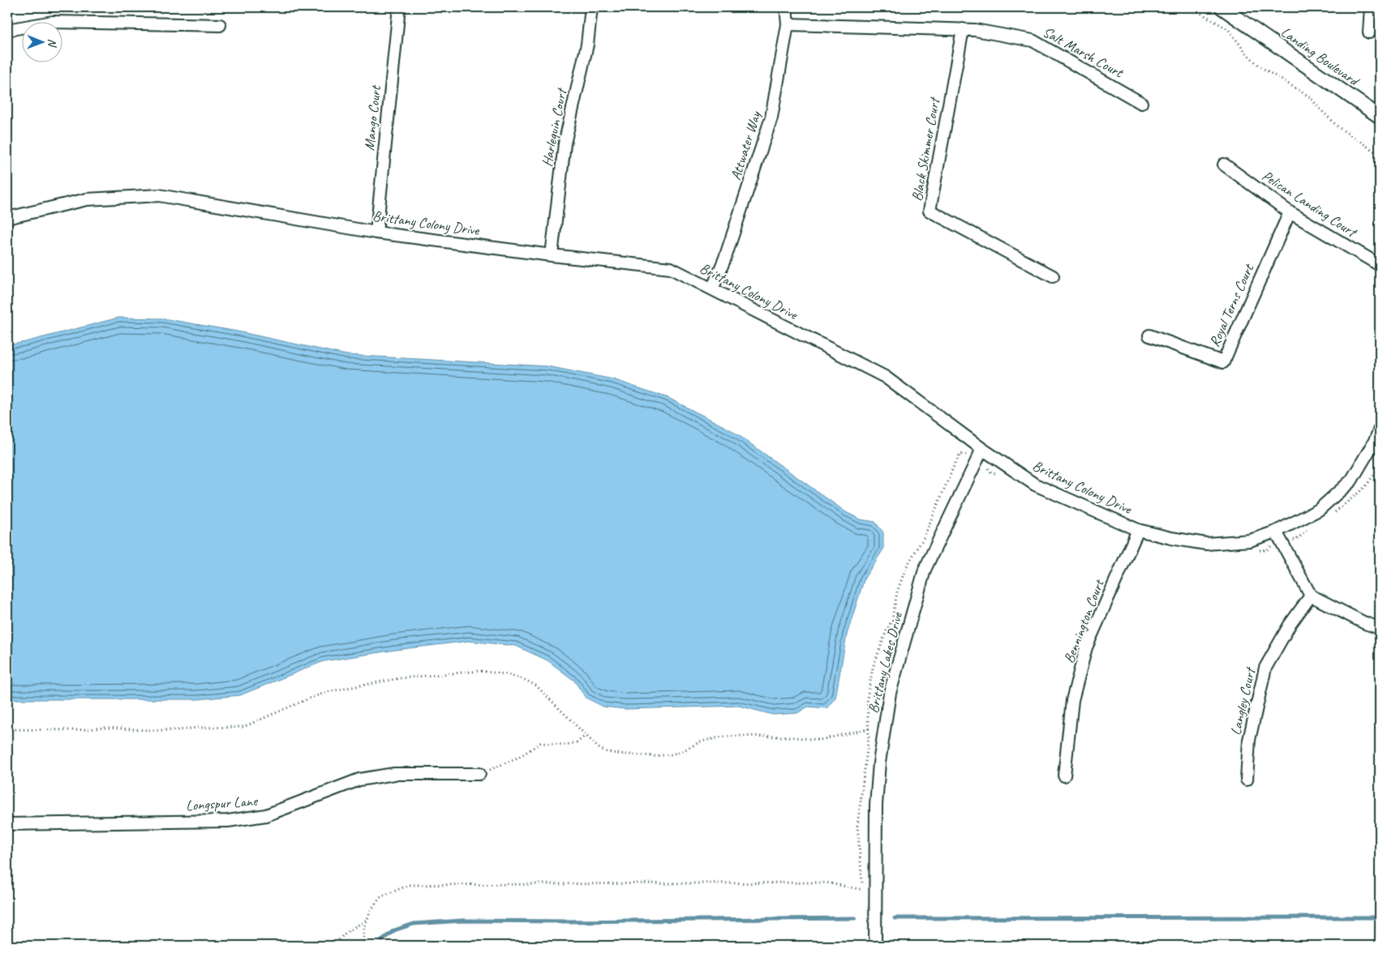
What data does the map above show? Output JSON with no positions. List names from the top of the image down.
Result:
{
  "streets": {
    "street": [
      "Salt Marsh Court",
      "Landing Boulevard",
      "Mango Court",
      "Harlequin Court",
      "Attwater Way",
      "Black Skimmer Court",
      "Pelican Landing Court",
      "Brittany Colony Drive",
      "Royal Terns Court",
      "Bennington Court",
      "Brittany Lakes Drive",
      "Langley Court",
      "Longspur Lane"
    ]
  },
  "crossings": [
    ["Salt Marsh Court", "Attwater Way"],
    ["Salt Marsh Court", "Black Skimmer Court"],
    ["Mango Court", "Brittany Colony Drive"],
    ["Harlequin Court", "Brittany Colony Drive"],
    ["Attwater Way", "Brittany Colony Drive"],
    ["Pelican Landing Court", "Royal Terns Court"],
    ["Brittany Colony Drive", "Bennington Court"],
    ["Brittany Colony Drive", "Brittany Lakes Drive"]
  ],
  "north": "right"
}
